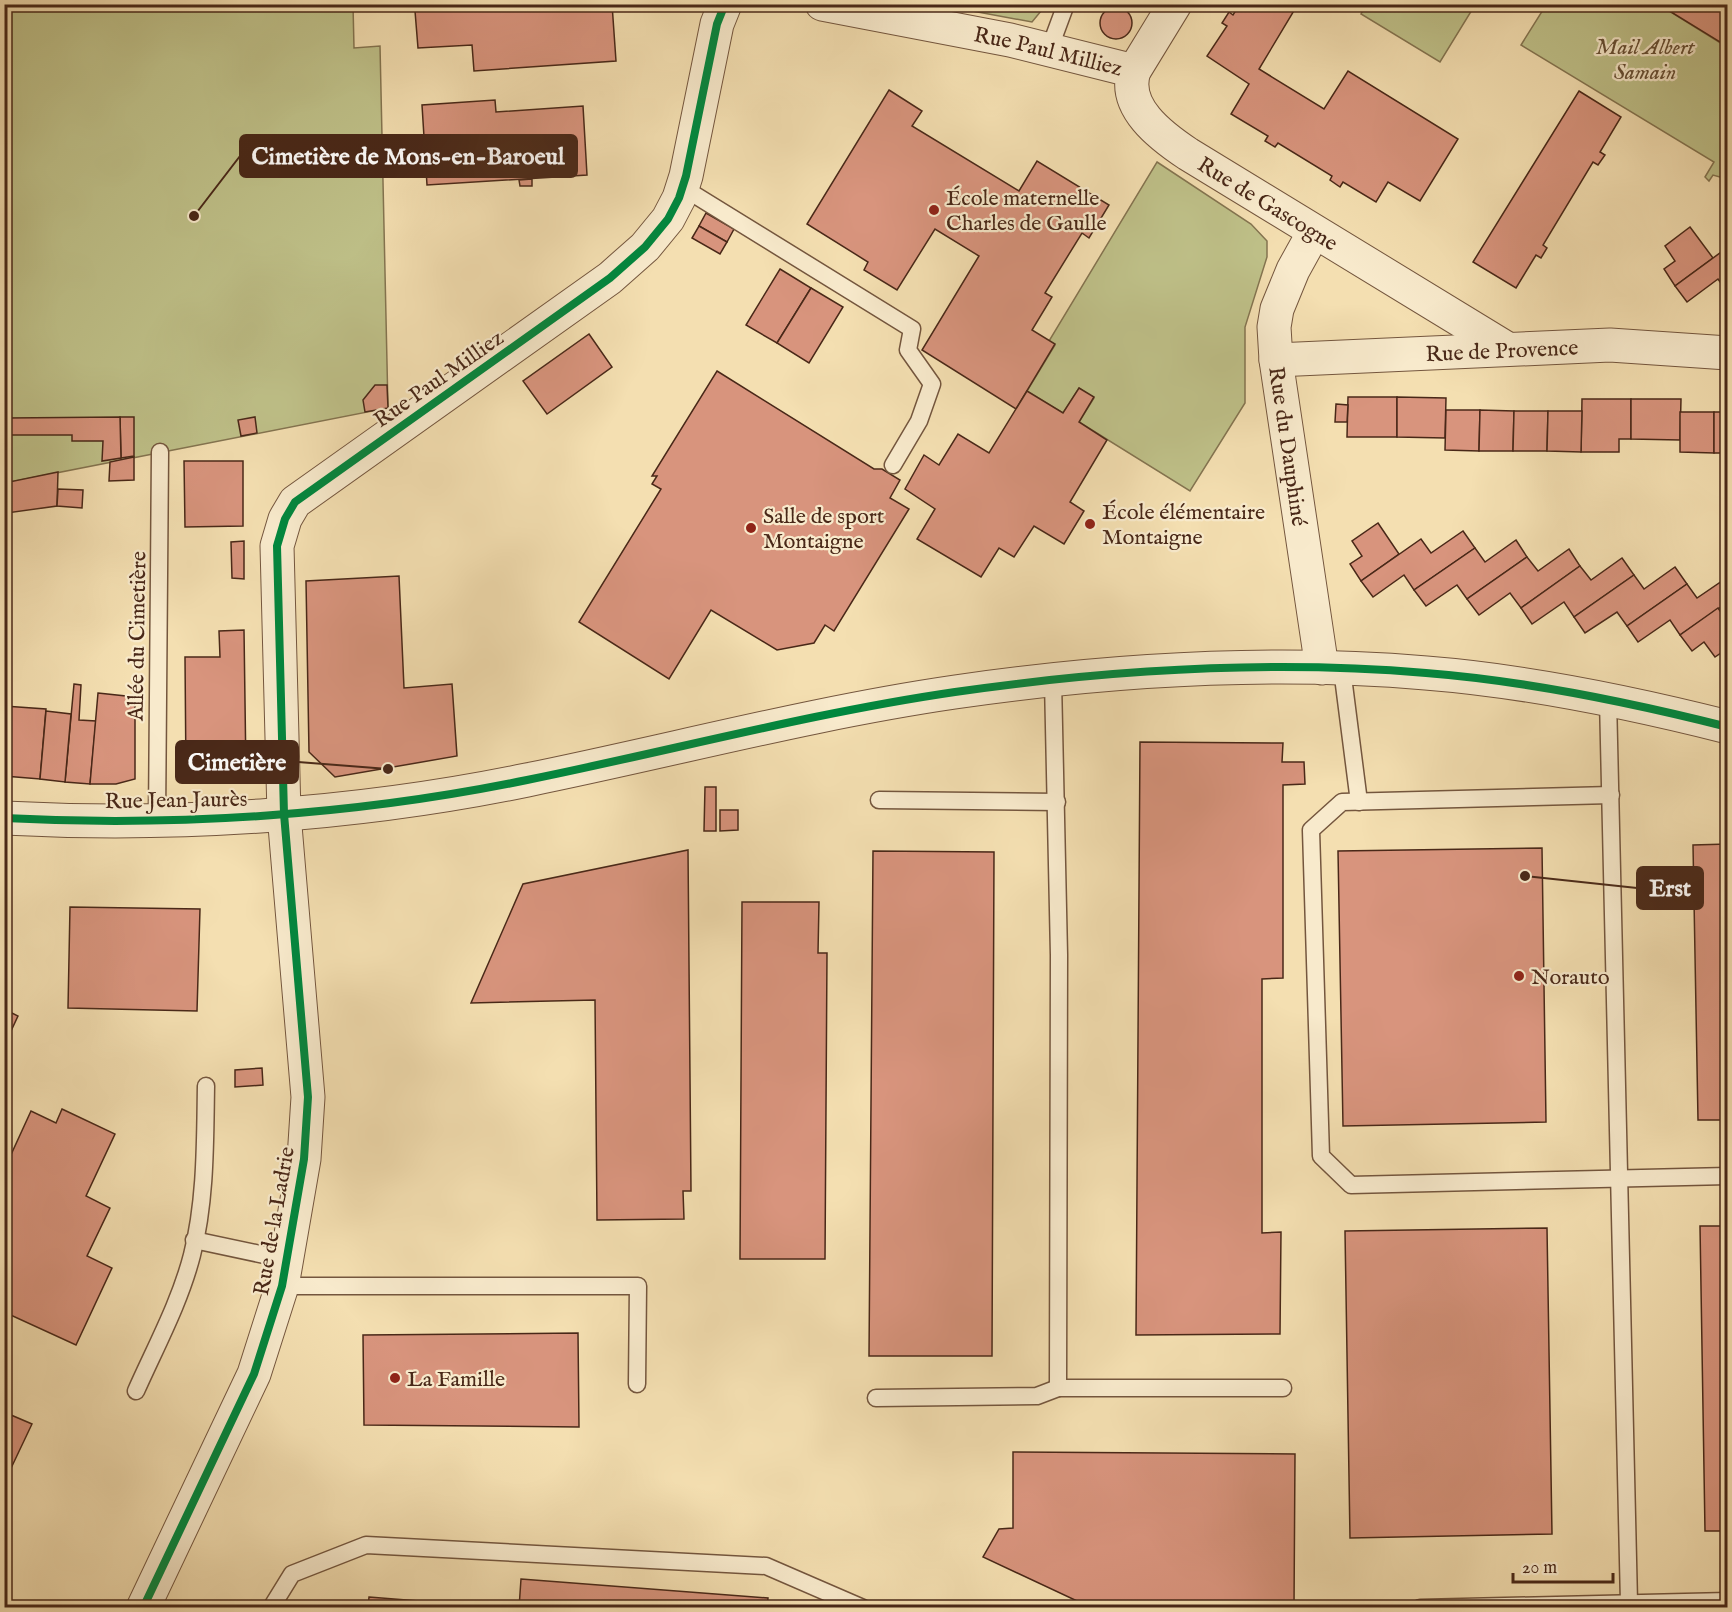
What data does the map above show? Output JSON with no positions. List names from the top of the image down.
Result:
{
  "streets": {
    "street": [
      "Rue Paul Milliez",
      "Rue de Gascogne",
      "Rue de Provence",
      "Rue du Dauphiné",
      "Rue Jean Jaurès",
      "Rue de la Ladrie"
    ],
    "lane": ["Allée du Cimetière"]
  },
  "crossings": [
    ["Rue Paul Milliez", "Rue de Gascogne"],
    ["Rue Paul Milliez", "Rue Jean Jaurès"],
    ["Rue Paul Milliez", "Rue de la Ladrie"],
    ["Rue de Gascogne", "Rue de Provence"],
    ["Rue de Gascogne", "Rue du Dauphiné"],
    ["Rue de Provence", "Rue du Dauphiné"],
    ["Rue du Dauphiné", "Rue Jean Jaurès"],
    ["Allée du Cimetière", "Rue Jean Jaurès"],
    ["Rue Jean Jaurès", "Rue de la Ladrie"]
  ],
  "parks": ["Mail Albert Samain"],
  "places": [
    "École maternelle Charles de Gaulle",
    "Cimetière de Mons-en-Baroeul",
    "École élémentaire Montaigne",
    "Salle de sport Montaigne",
    "Cimetière",
    "Erst",
    "Norauto",
    "La Famille"
  ],
  "scale_bar": "20 m"
}
